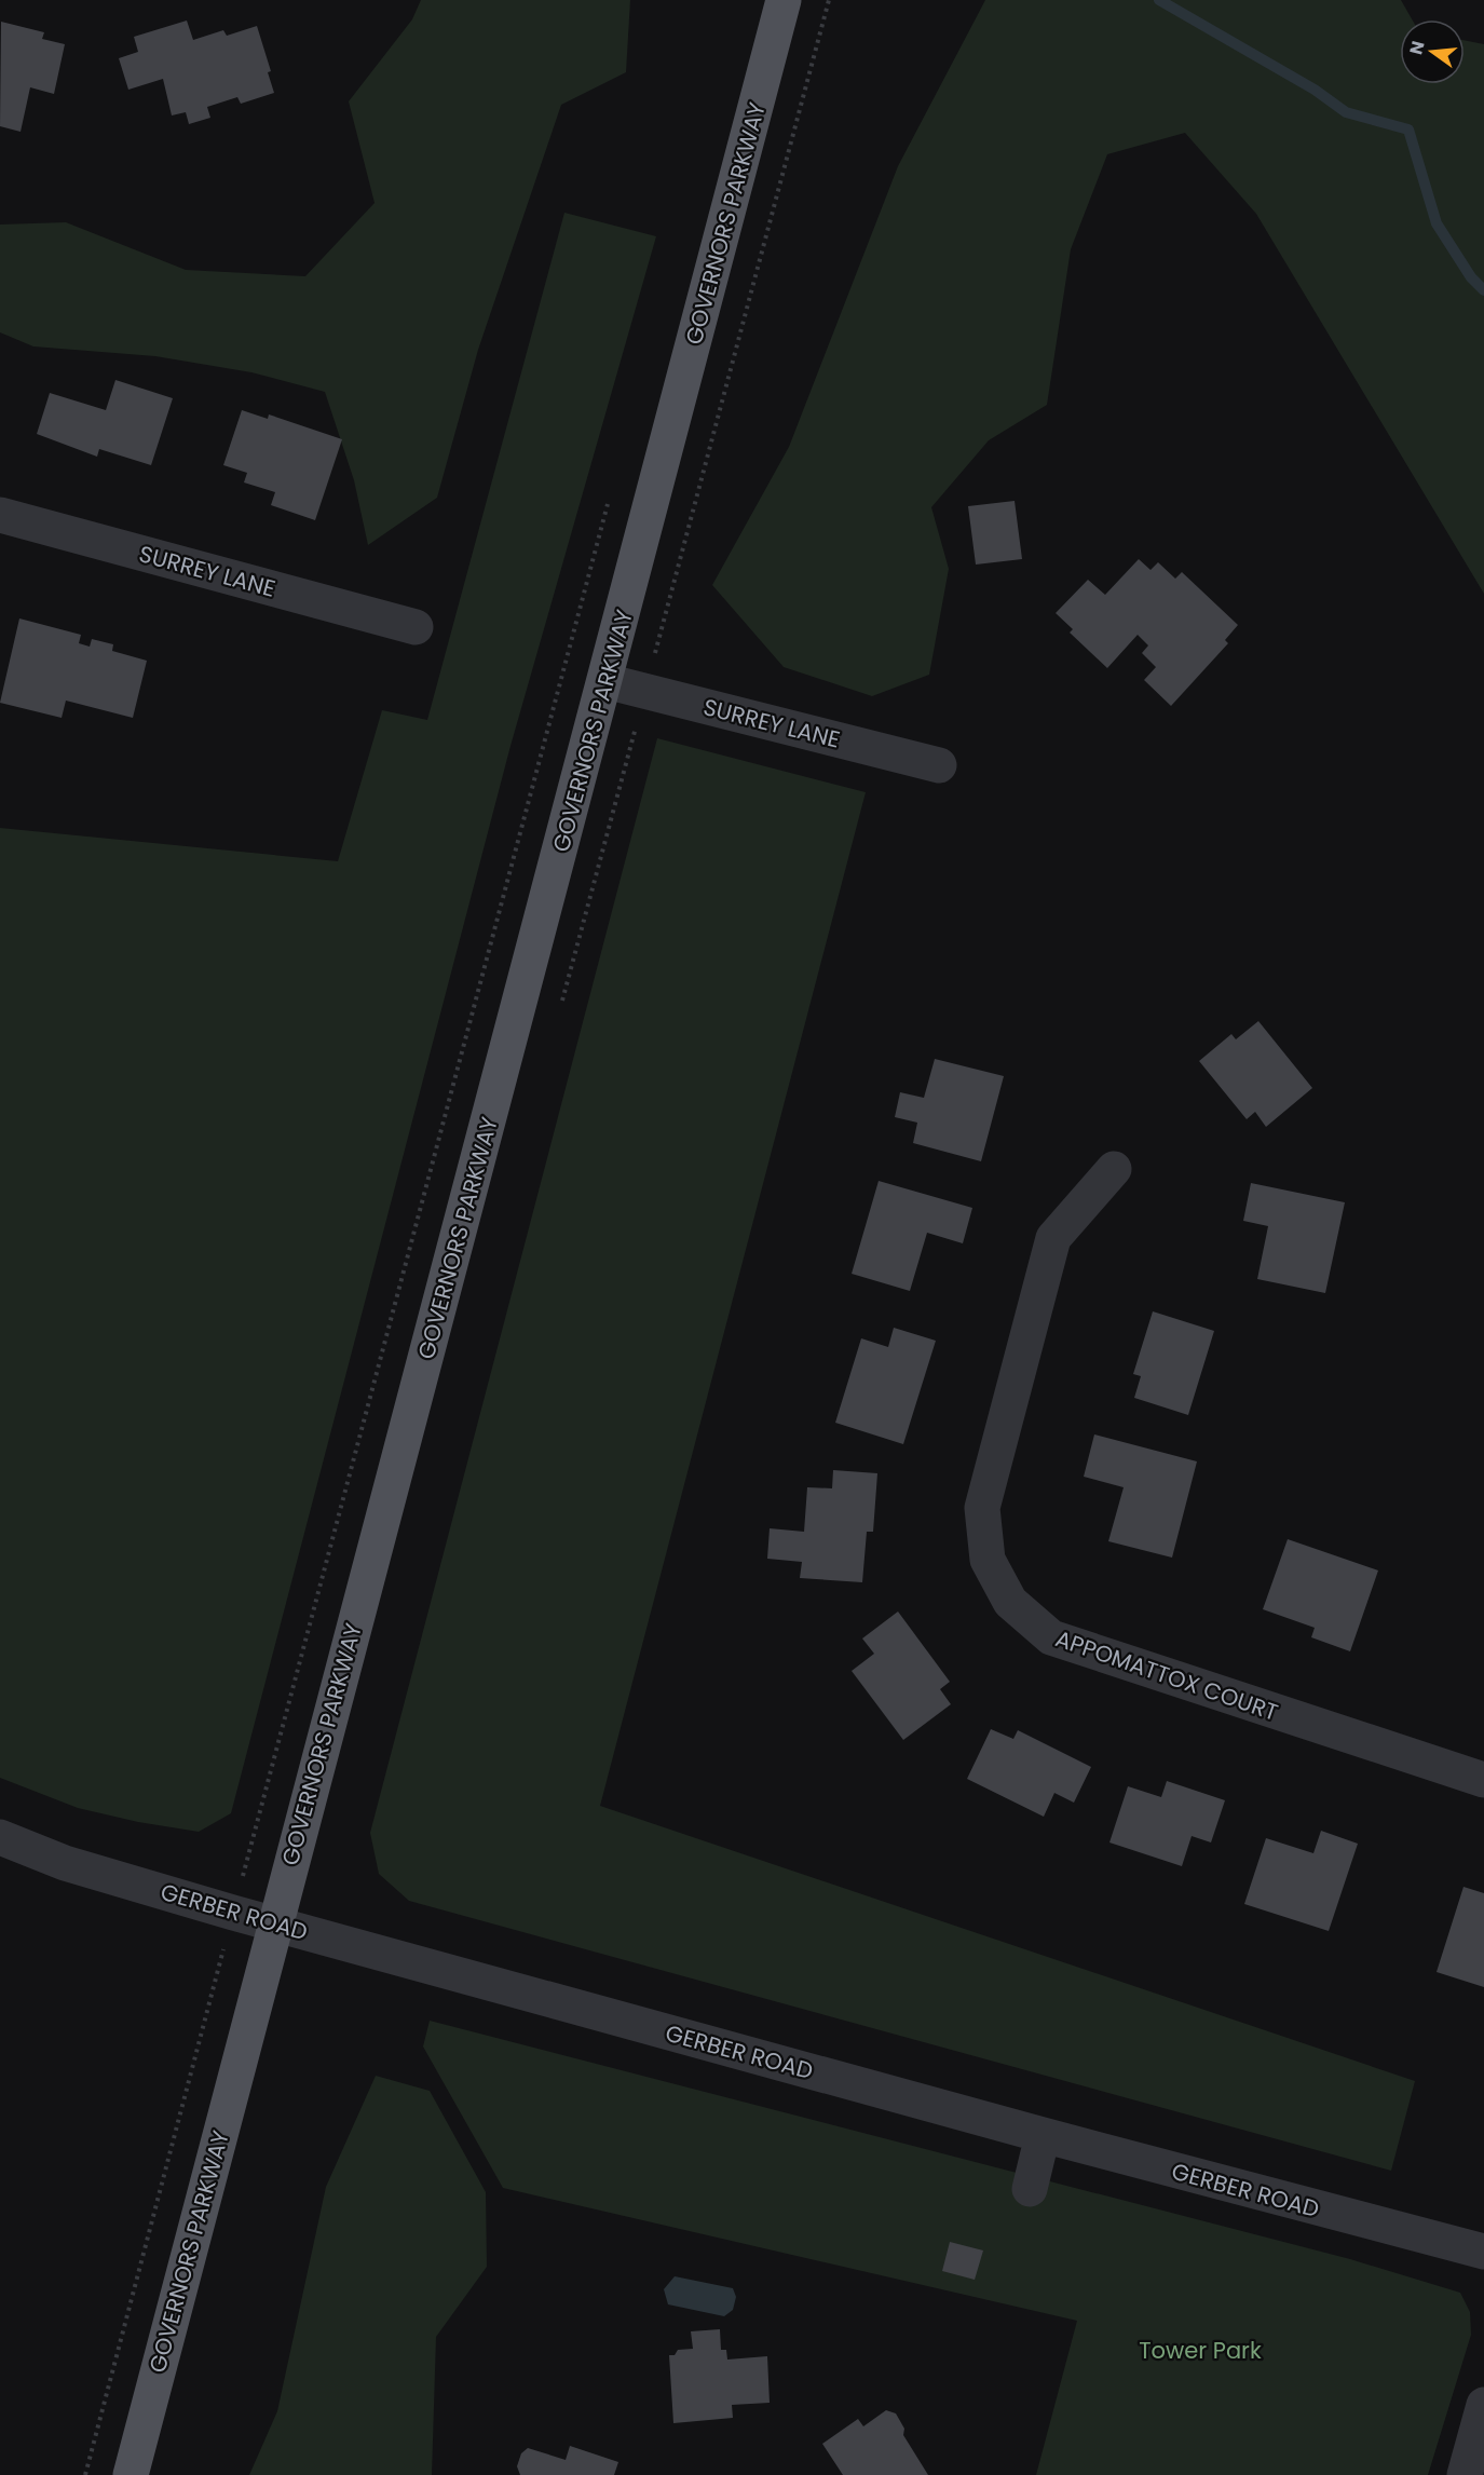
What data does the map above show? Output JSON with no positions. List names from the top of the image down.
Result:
{
  "streets": {
    "main road": ["GOVERNORS PARKWAY"],
    "street": ["SURREY LANE", "APPOMATTOX COURT", "GERBER ROAD"]
  },
  "crossings": [
    ["GOVERNORS PARKWAY", "SURREY LANE"],
    ["GOVERNORS PARKWAY", "GERBER ROAD"]
  ],
  "parks": ["Tower Park"],
  "north": "left"
}
